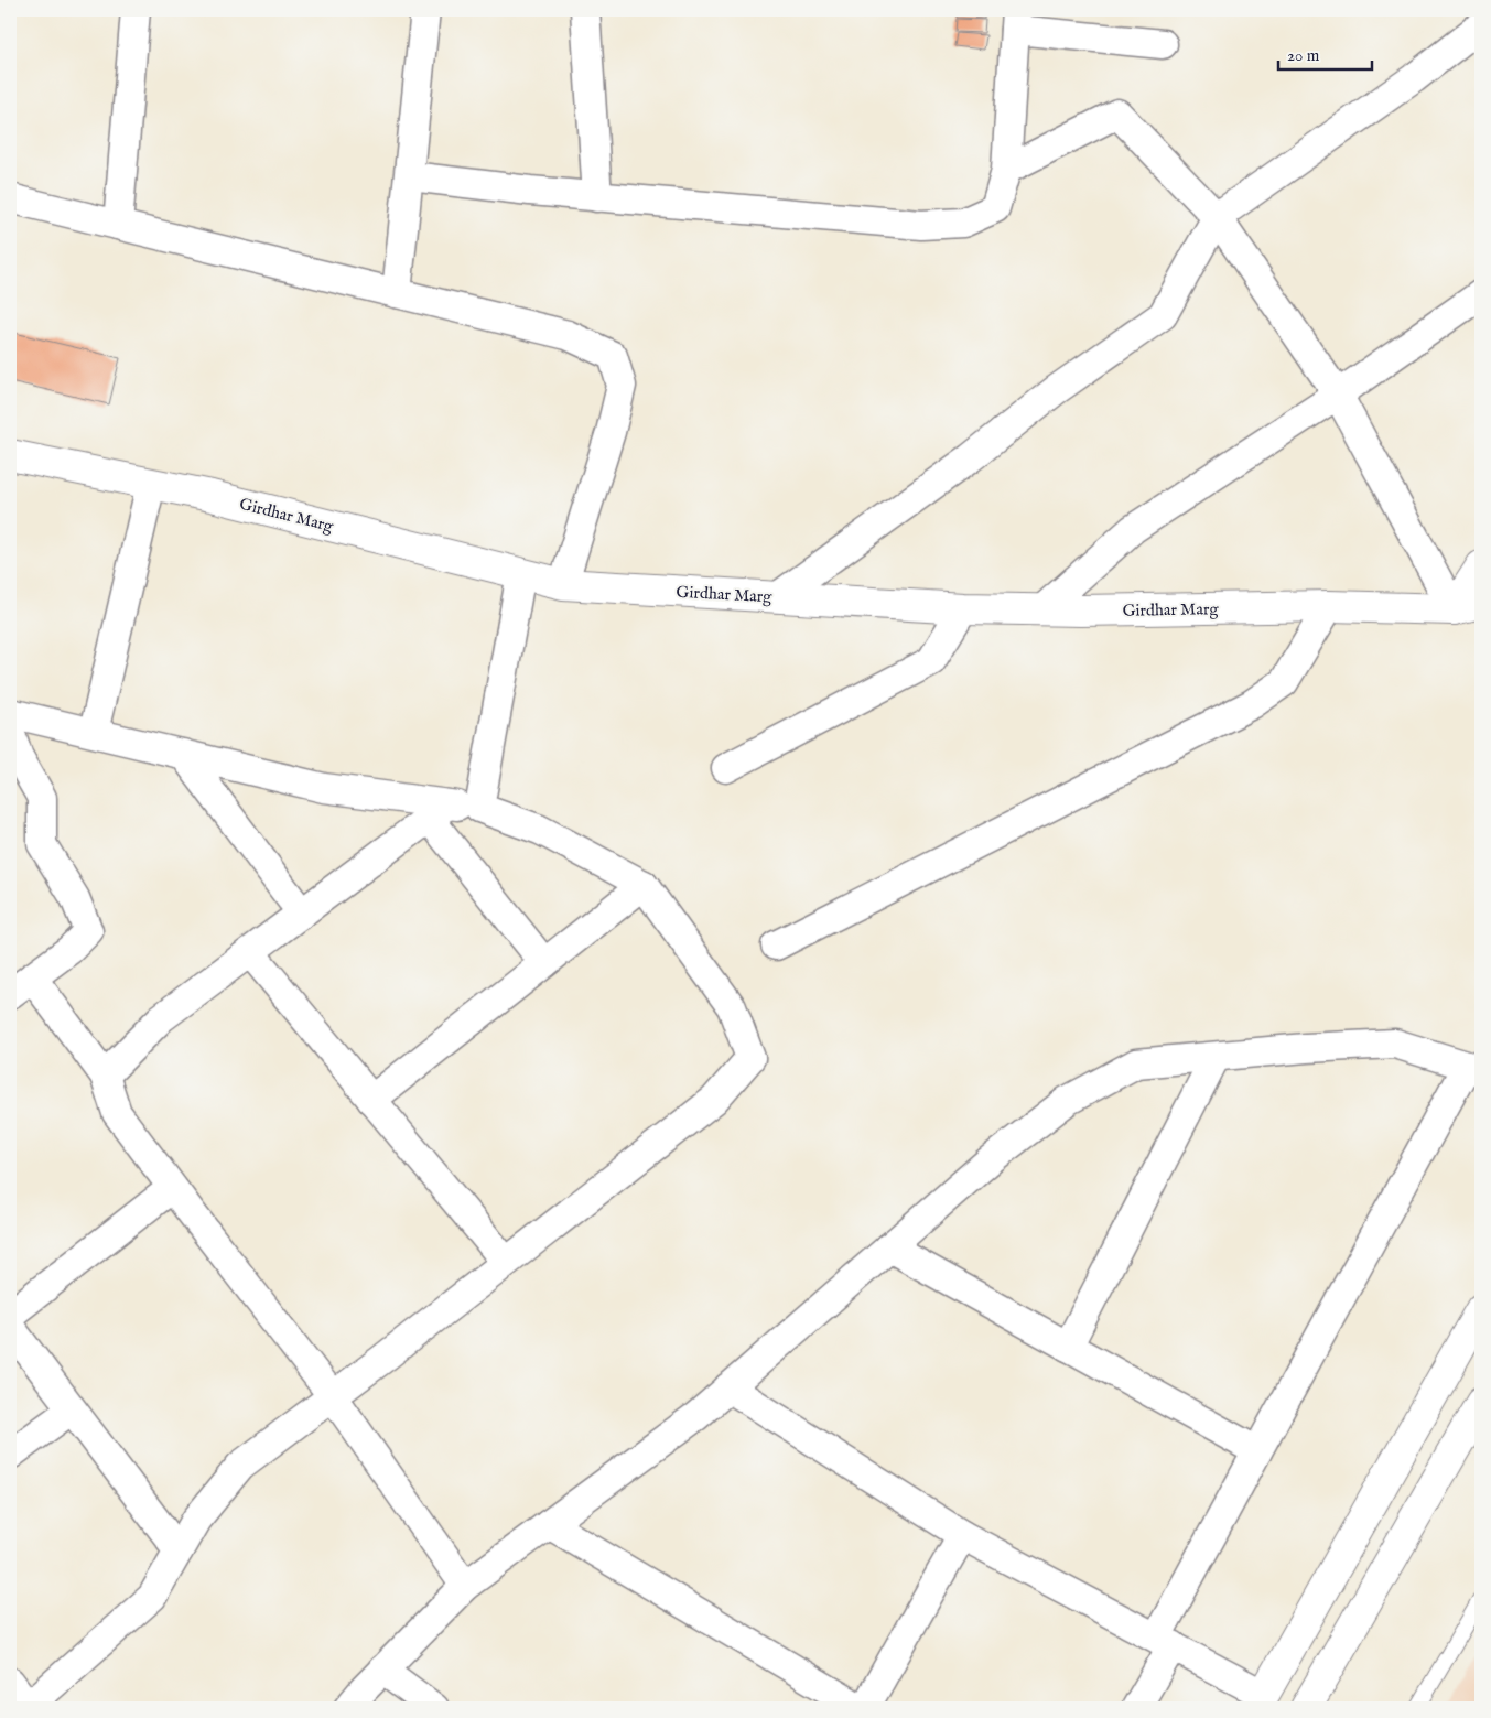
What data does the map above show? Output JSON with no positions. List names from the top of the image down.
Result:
{
  "streets": {
    "street": ["Girdhar Marg"]
  },
  "scale_bar": "20 m"
}
